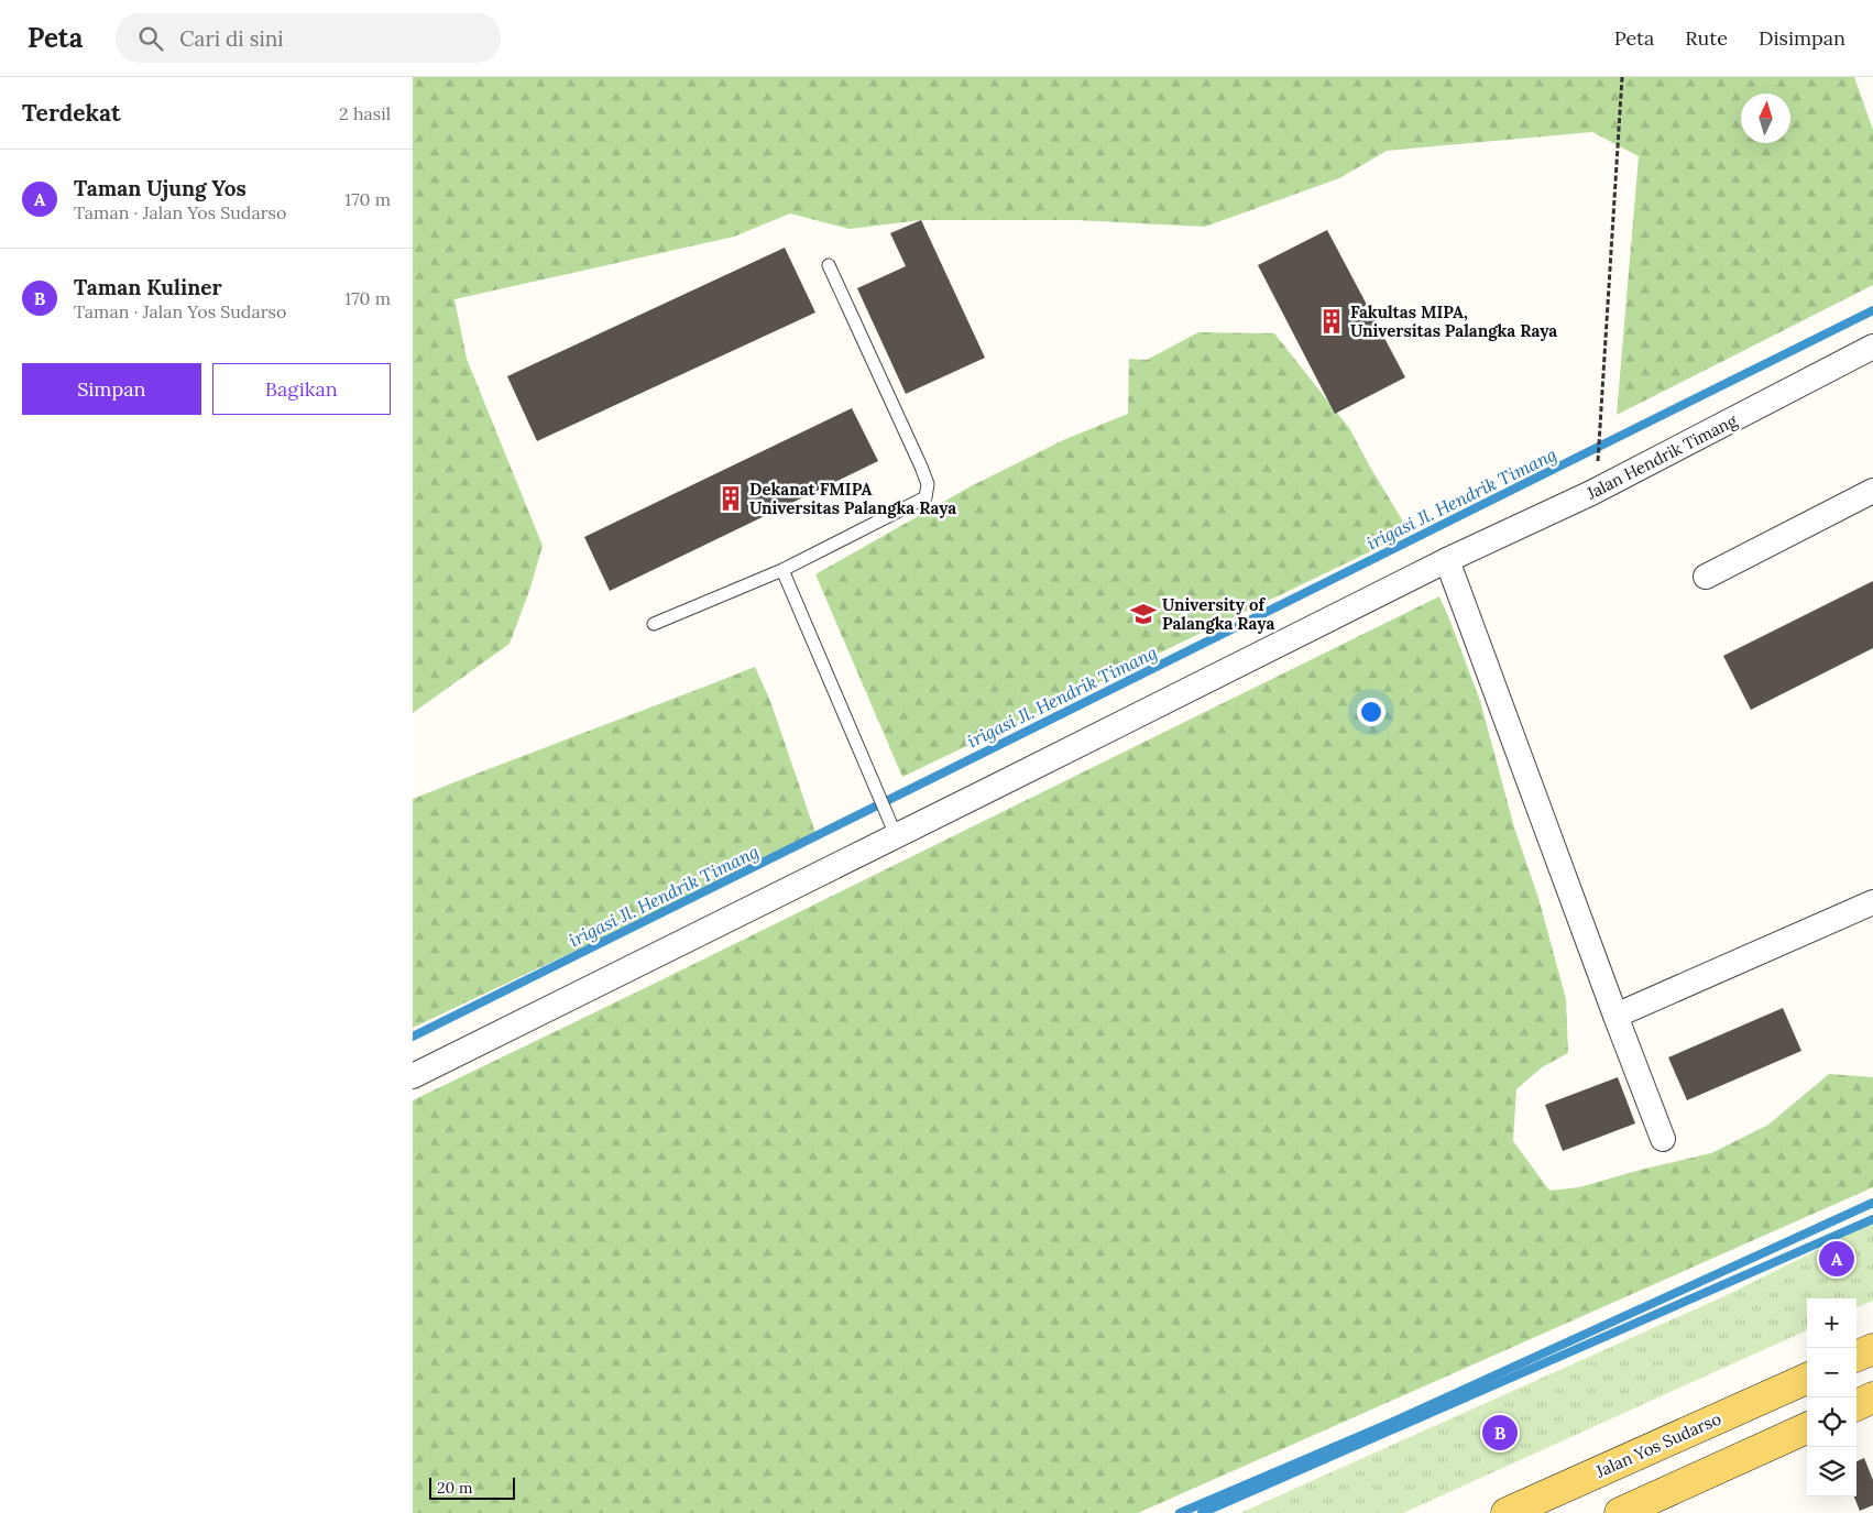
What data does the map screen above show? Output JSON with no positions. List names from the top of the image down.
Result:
{
  "streets": {
    "main road": ["Jalan Yos Sudarso"],
    "street": ["Jalan Hendrik Timang"]
  },
  "water": ["irigasi Jl. Hendrik Timang"],
  "places": {
    "building": ["Fakultas MIPA, Universitas Palangka Raya", "Dekanat FMIPA Universitas Palangka Raya"],
    "school or university": ["University of Palangka Raya"]
  },
  "scale_bar": "20 m",
  "north": "top",
  "page": {
    "header": "Peta",
    "search": "Cari di sini",
    "nav": ["Peta", "Rute", "Disimpan"],
    "heading": ["Terdekat", "2 hasil"],
    "list": [
      {
        "mark": "A",
        "name": "Taman Ujung Yos",
        "note": "Taman · Jalan Yos Sudarso",
        "value": "170 m"
      },
      {
        "mark": "B",
        "name": "Taman Kuliner",
        "note": "Taman · Jalan Yos Sudarso",
        "value": "170 m"
      }
    ],
    "buttons": ["Simpan", "Bagikan"],
    "pins": ["A", "B"],
    "map_buttons": ["+", "−"],
    "scale": "20 m"
  }
}
